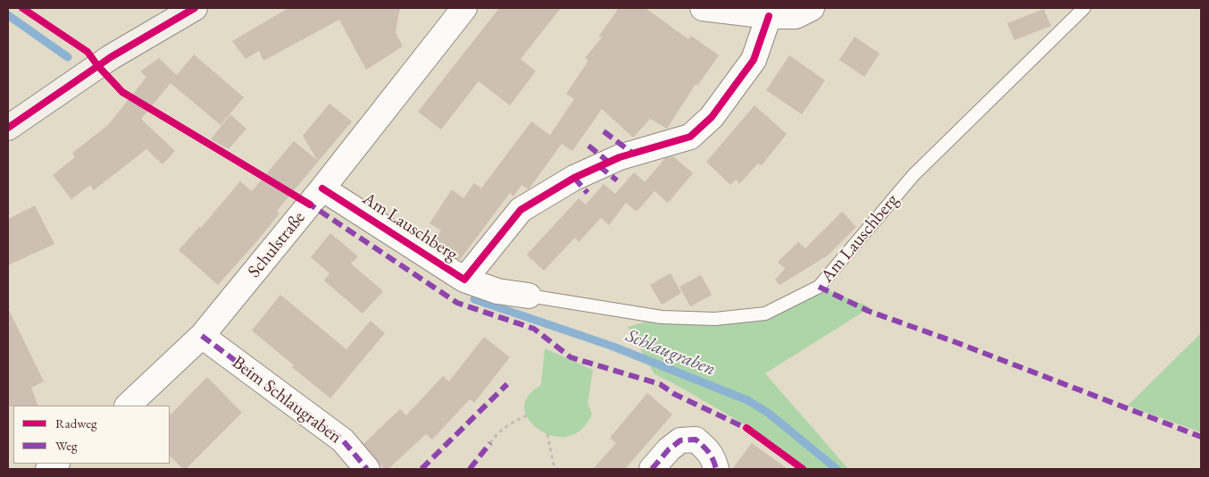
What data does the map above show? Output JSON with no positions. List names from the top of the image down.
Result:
{
  "streets": {
    "street": ["Am Lauschberg", "Schulstraße", "Beim Schlaugraben"]
  },
  "crossings": [
    ["Am Lauschberg", "Schulstraße"],
    ["Schulstraße", "Beim Schlaugraben"]
  ],
  "water": ["Schlaugraben"],
  "legend": ["Radweg", "Weg"]
}
